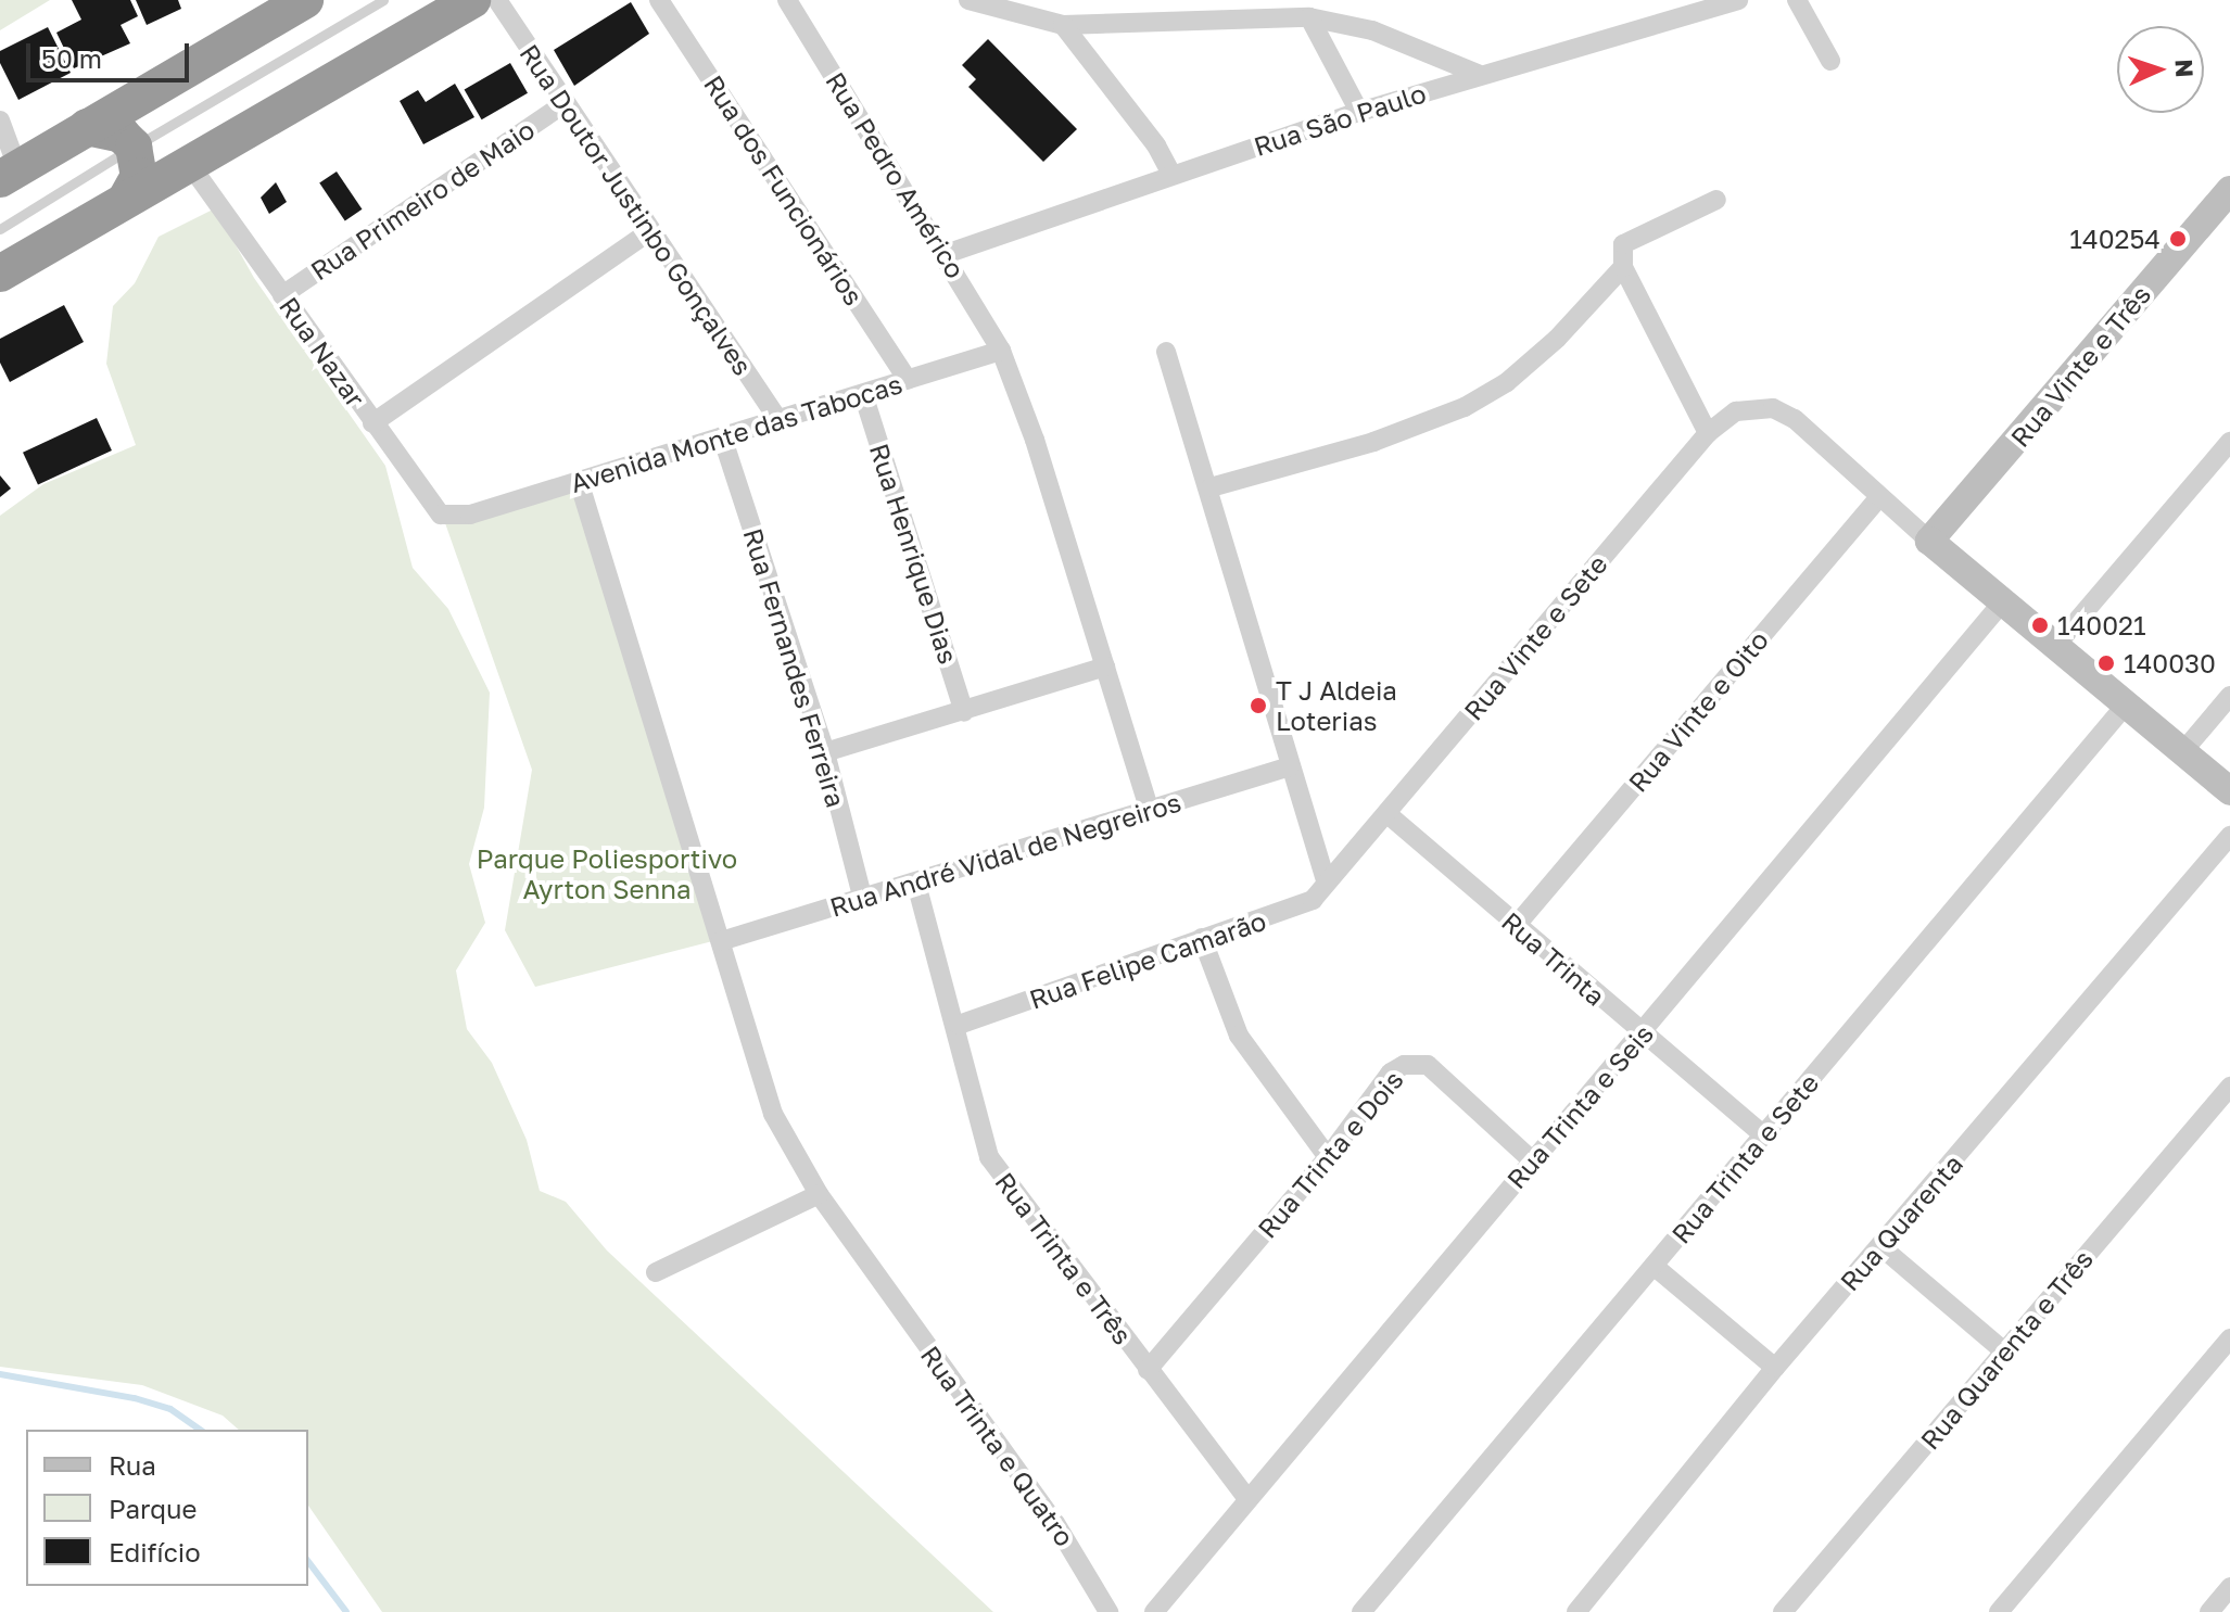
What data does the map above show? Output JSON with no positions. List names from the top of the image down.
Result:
{
  "streets": {
    "main road": ["Rua Vinte e Três"],
    "street": [
      "Rua São Paulo",
      "Rua Pedro Américo",
      "Rua dos Funcionários",
      "Rua Primeiro de Maio",
      "Rua Doutor Justinbo Gonçalves",
      "Rua Nazar",
      "Avenida Monte das Tabocas",
      "Rua Henrique Dias",
      "Rua Vinte e Sete",
      "Rua Fernandes Ferreira",
      "Rua Vinte e Oito",
      "Rua André Vidal de Negreiros",
      "Rua Trinta",
      "Rua Felipe Camarão",
      "Rua Trinta e Seis",
      "Rua Trinta e Dois",
      "Rua Trinta e Sete",
      "Rua Quarenta",
      "Rua Trinta e Três",
      "Rua Quarenta e Três",
      "Rua Trinta e Quatro"
    ]
  },
  "crossings": [
    ["Rua São Paulo", "Rua Pedro Américo"],
    ["Rua Pedro Américo", "Avenida Monte das Tabocas"],
    ["Rua Pedro Américo", "Rua André Vidal de Negreiros"],
    ["Rua dos Funcionários", "Avenida Monte das Tabocas"],
    ["Rua Primeiro de Maio", "Rua Doutor Justinbo Gonçalves"],
    ["Rua Primeiro de Maio", "Rua Nazar"],
    ["Rua Doutor Justinbo Gonçalves", "Avenida Monte das Tabocas"],
    ["Rua Nazar", "Avenida Monte das Tabocas"],
    ["Avenida Monte das Tabocas", "Rua Henrique Dias"],
    ["Avenida Monte das Tabocas", "Rua Fernandes Ferreira"],
    ["Avenida Monte das Tabocas", "Rua Trinta e Quatro"],
    ["Rua Vinte e Sete", "Rua Vinte e Oito"],
    ["Rua Vinte e Sete", "Rua Trinta"],
    ["Rua Vinte e Sete", "Rua Felipe Camarão"],
    ["Rua Fernandes Ferreira", "Rua André Vidal de Negreiros"],
    ["Rua Vinte e Oito", "Rua Trinta"],
    ["Rua André Vidal de Negreiros", "Rua Trinta e Três"],
    ["Rua André Vidal de Negreiros", "Rua Trinta e Quatro"],
    ["Rua Trinta", "Rua Trinta e Seis"],
    ["Rua Trinta", "Rua Trinta e Sete"],
    ["Rua Felipe Camarão", "Rua Trinta e Três"],
    ["Rua Trinta e Seis", "Rua Trinta e Dois"],
    ["Rua Trinta e Seis", "Rua Trinta e Três"],
    ["Rua Trinta e Dois", "Rua Trinta e Três"]
  ],
  "parks": ["Parque Poliesportivo Ayrton Senna"],
  "places": [
    "140254",
    "140021",
    "140030",
    "T J Aldeia Loterias"
  ],
  "legend": ["Rua", "Parque", "Edifício"],
  "scale_bar": "50 m",
  "north": "right"
}
